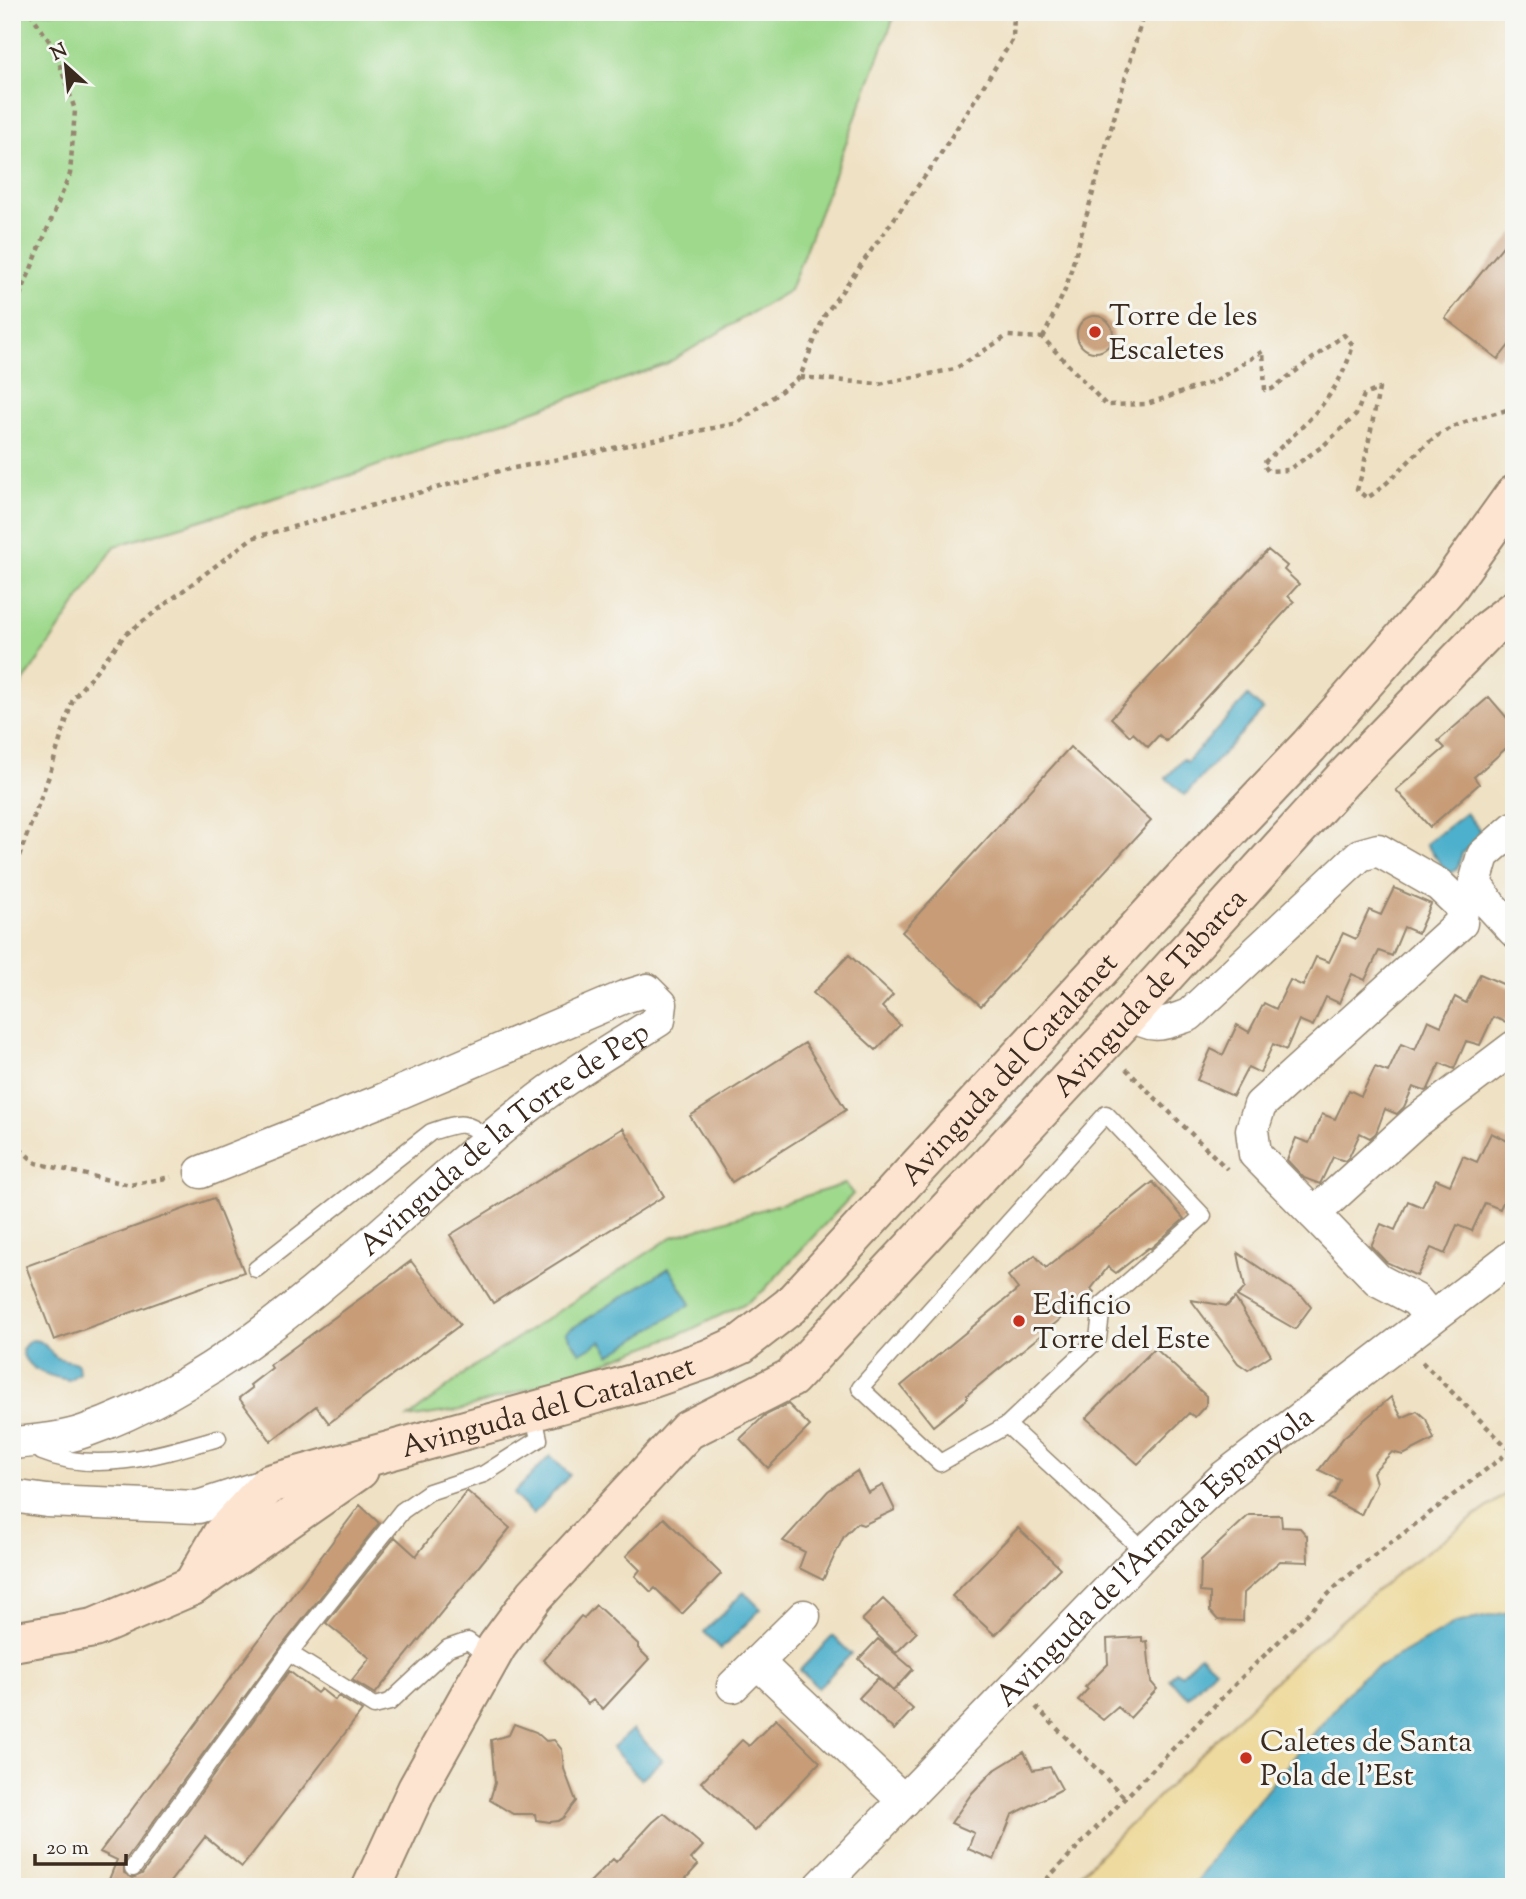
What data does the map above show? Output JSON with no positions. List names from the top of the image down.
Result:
{
  "streets": {
    "main road": ["Avinguda de Tabarca", "Avinguda del Catalanet"],
    "street": ["Avinguda de la Torre de Pep", "Avinguda de l'Armada Espanyola"]
  },
  "crossings": [
    ["Avinguda de Tabarca", "Avinguda del Catalanet"]
  ],
  "places": ["Torre de les Escaletes", "Edificio Torre del Este", "Caletes de Santa Pola de l'Est"],
  "scale_bar": "20 m",
  "north": "top left"
}
